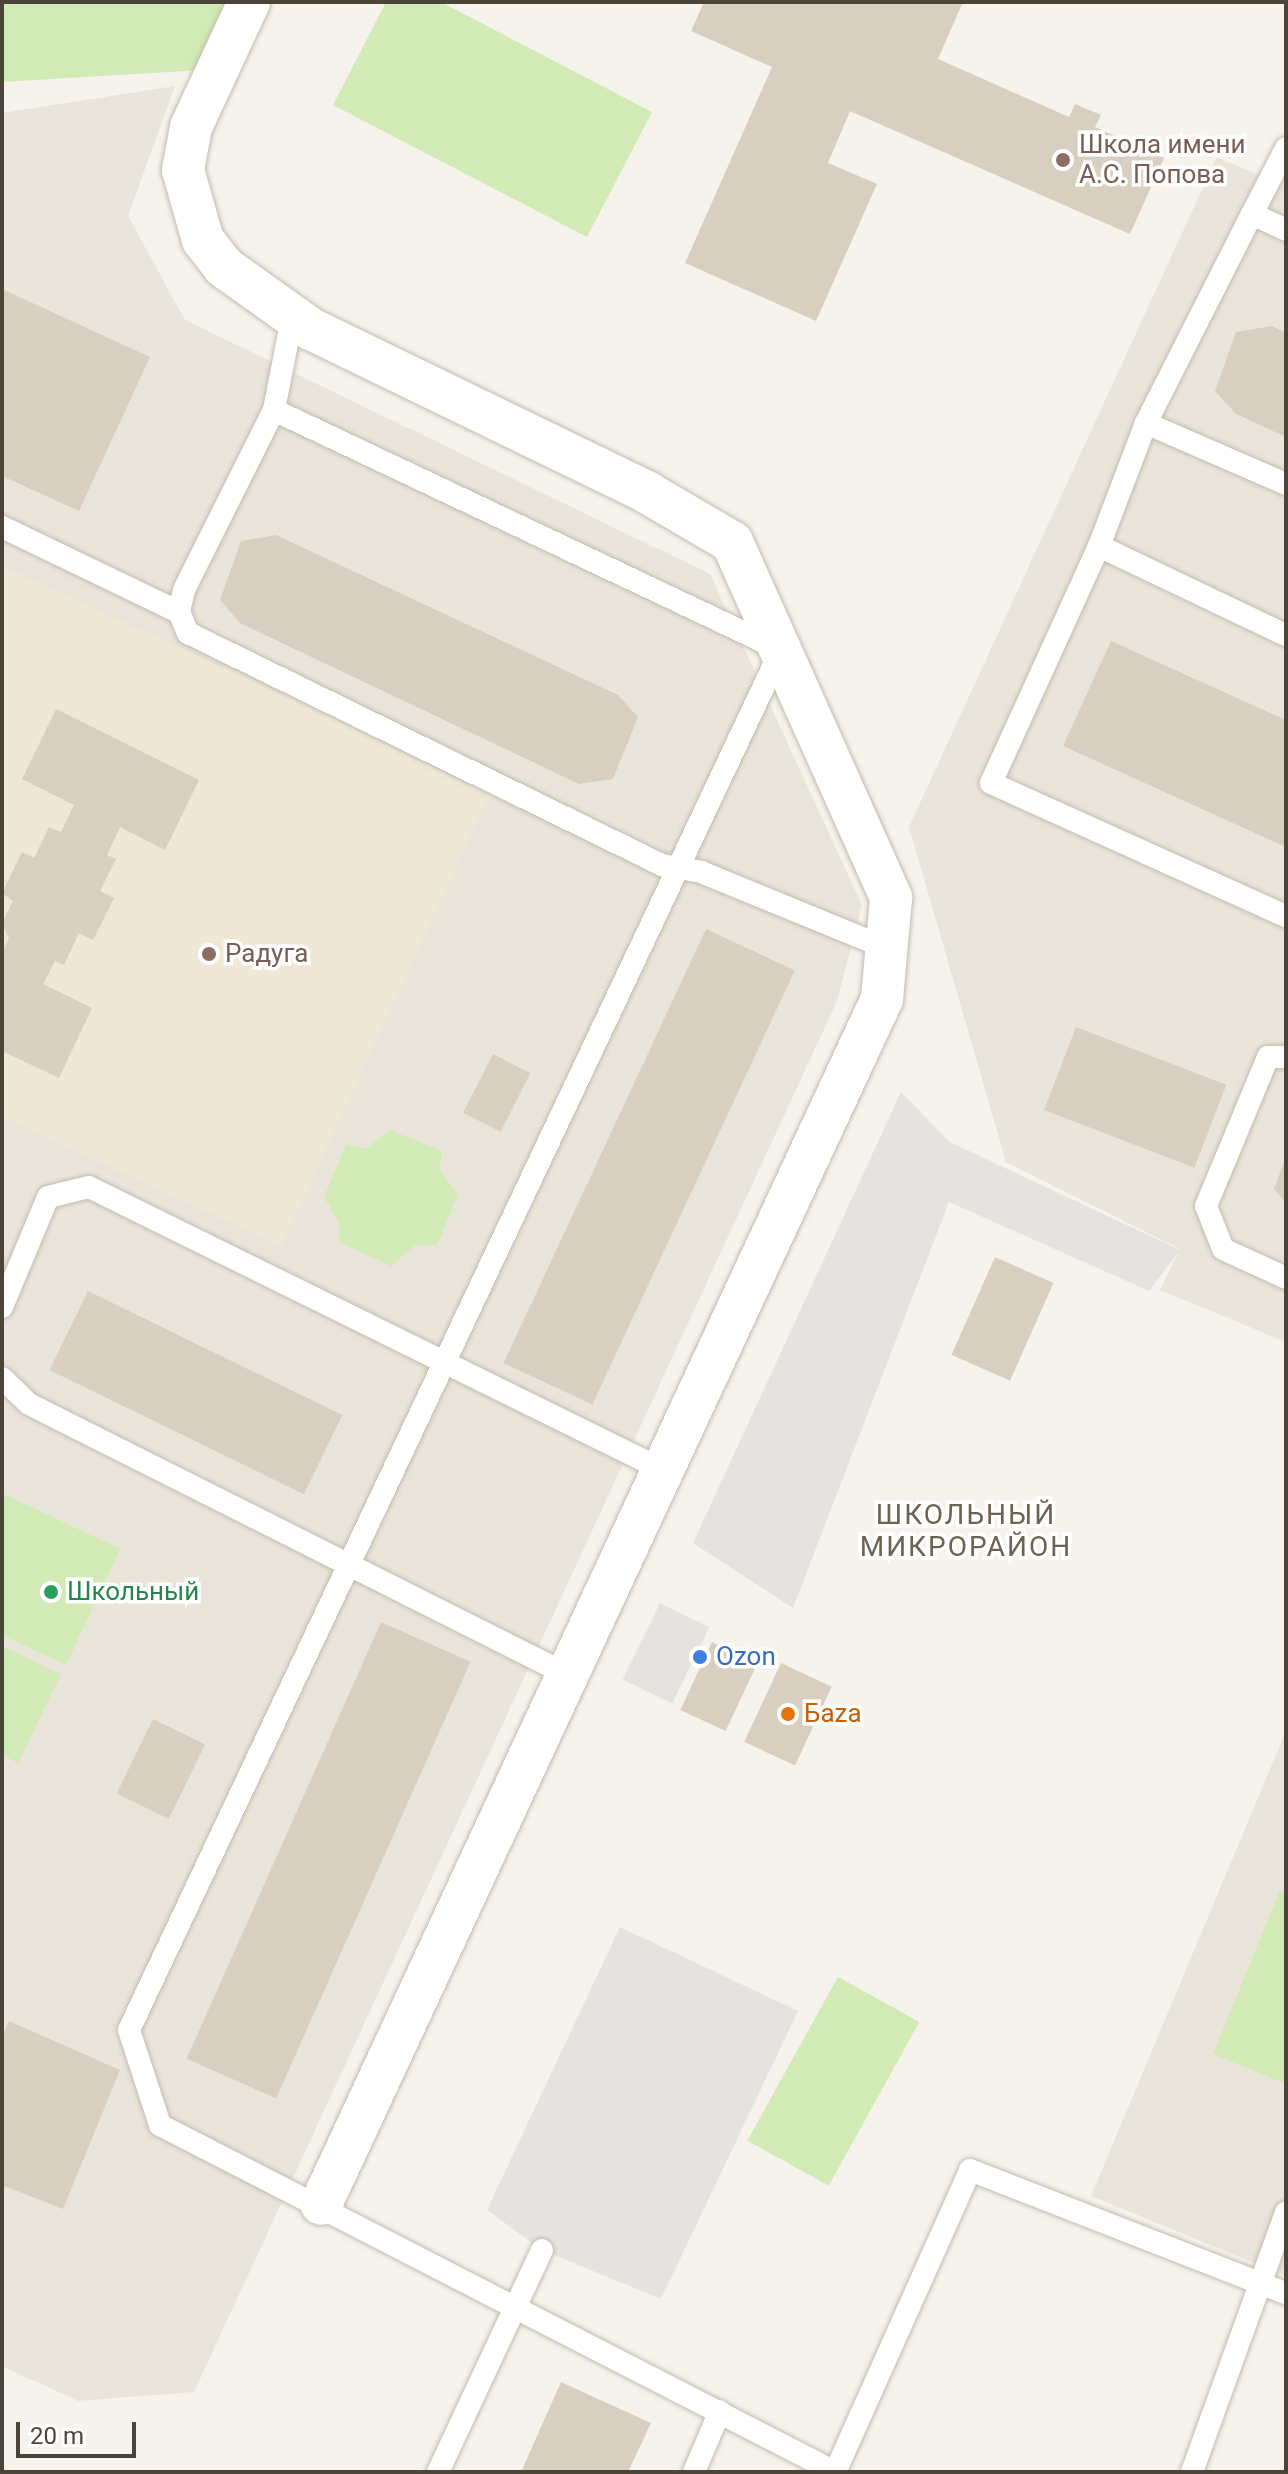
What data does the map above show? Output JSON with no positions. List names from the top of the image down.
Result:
{
  "districts": ["ШКОЛЬНЫЙ МИКРОРАЙОН"],
  "places": [
    "Школа имени А.С. Попова",
    "Радуга",
    "Школьный",
    "Ozon",
    "Баza"
  ],
  "scale_bar": "20 m"
}
